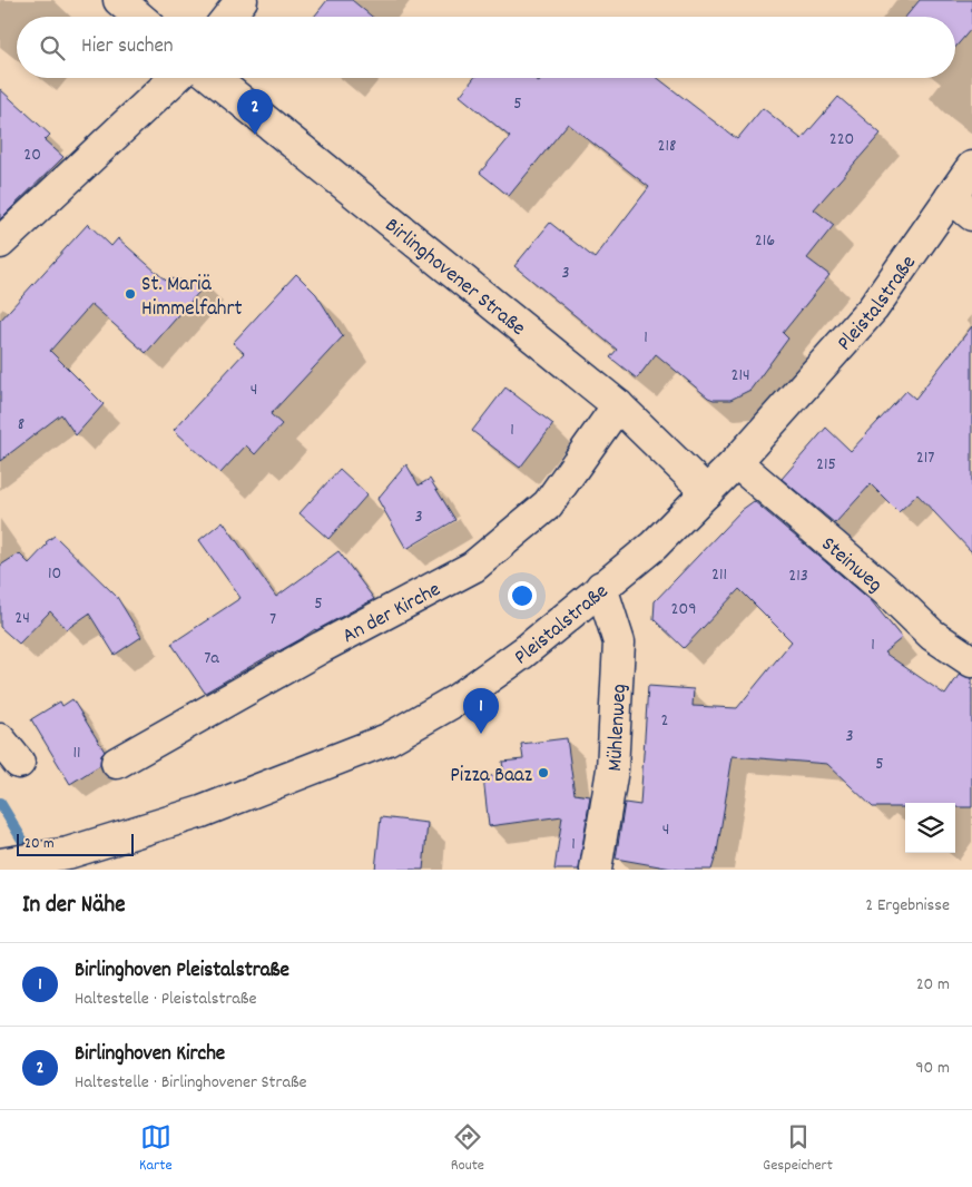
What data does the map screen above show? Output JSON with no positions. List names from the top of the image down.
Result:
{
  "streets": {
    "street": [
      "Birlinghovener Straße",
      "Pleistalstraße",
      "Steinweg",
      "An der Kirche",
      "Mühlenweg"
    ]
  },
  "crossings": [
    ["Birlinghovener Straße", "Pleistalstraße"],
    ["Birlinghovener Straße", "An der Kirche"],
    ["Pleistalstraße", "Steinweg"],
    ["Pleistalstraße", "Mühlenweg"]
  ],
  "places": ["St. Mariä Himmelfahrt", "Pizza Baaz"],
  "house_numbers": [
    "5",
    "220",
    "218",
    "20",
    "216",
    "3",
    "1",
    "214",
    "4",
    "8",
    "1",
    "217",
    "215",
    "3",
    "10",
    "211",
    "213",
    "5",
    "209",
    "24",
    "7",
    "1",
    "7a",
    "2",
    "3",
    "11",
    "5",
    "4",
    "1"
  ],
  "scale_bar": "20 m",
  "page": {
    "search": "Hier suchen",
    "pins": ["2", "1"],
    "scale": "20 m",
    "heading": ["In der Nähe", "2 Ergebnisse"],
    "list": [
      {
        "mark": "1",
        "name": "Birlinghoven Pleistalstraße",
        "note": "Haltestelle · Pleistalstraße",
        "value": "20 m"
      },
      {
        "mark": "2",
        "name": "Birlinghoven Kirche",
        "note": "Haltestelle · Birlinghovener Straße",
        "value": "90 m"
      }
    ],
    "nav": ["Karte", "Route", "Gespeichert"]
  }
}
